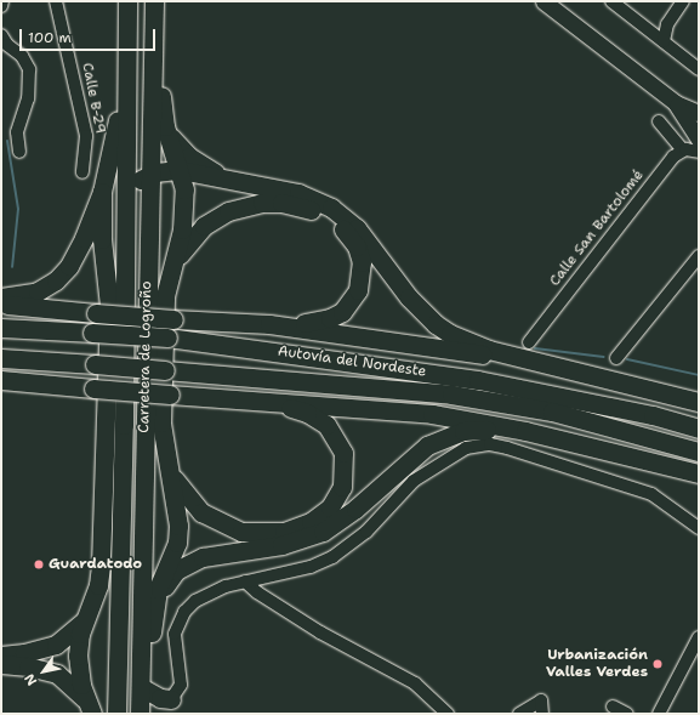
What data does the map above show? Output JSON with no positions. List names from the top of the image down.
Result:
{
  "streets": {
    "highway": ["Carretera de Logroño", "Autovía del Nordeste"],
    "street": ["Calle B-29", "Calle San Bartolomé"]
  },
  "places": ["Guardatodo", "Urbanización Valles Verdes"],
  "scale_bar": "100 m",
  "north": "bottom left"
}
